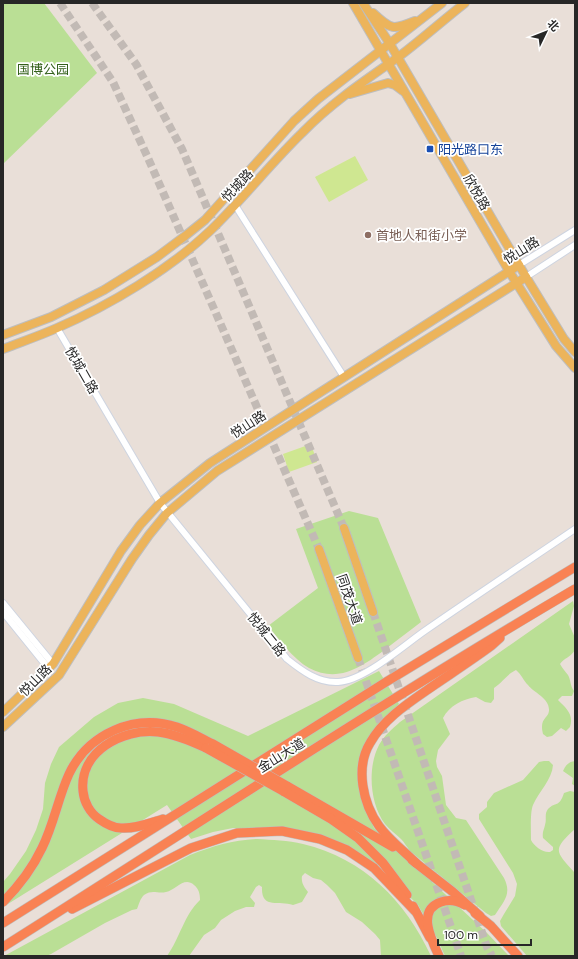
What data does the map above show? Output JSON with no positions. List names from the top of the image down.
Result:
{
  "streets": {
    "highway": ["金山大道"],
    "main road": [
      "悦城路",
      "欣悦路",
      "悦山路",
      "同茂大道"
    ],
    "street": ["悦城二路"]
  },
  "crossings": [
    ["悦城路", "欣悦路"],
    ["悦城路", "悦城二路"],
    ["欣悦路", "悦山路"],
    ["悦山路", "悦城二路"]
  ],
  "parks": ["国博公园"],
  "places": {
    "transit": ["阳光路口东"],
    "other": ["首地人和街小学"]
  },
  "scale_bar": "100 m",
  "north": "top right"
}
